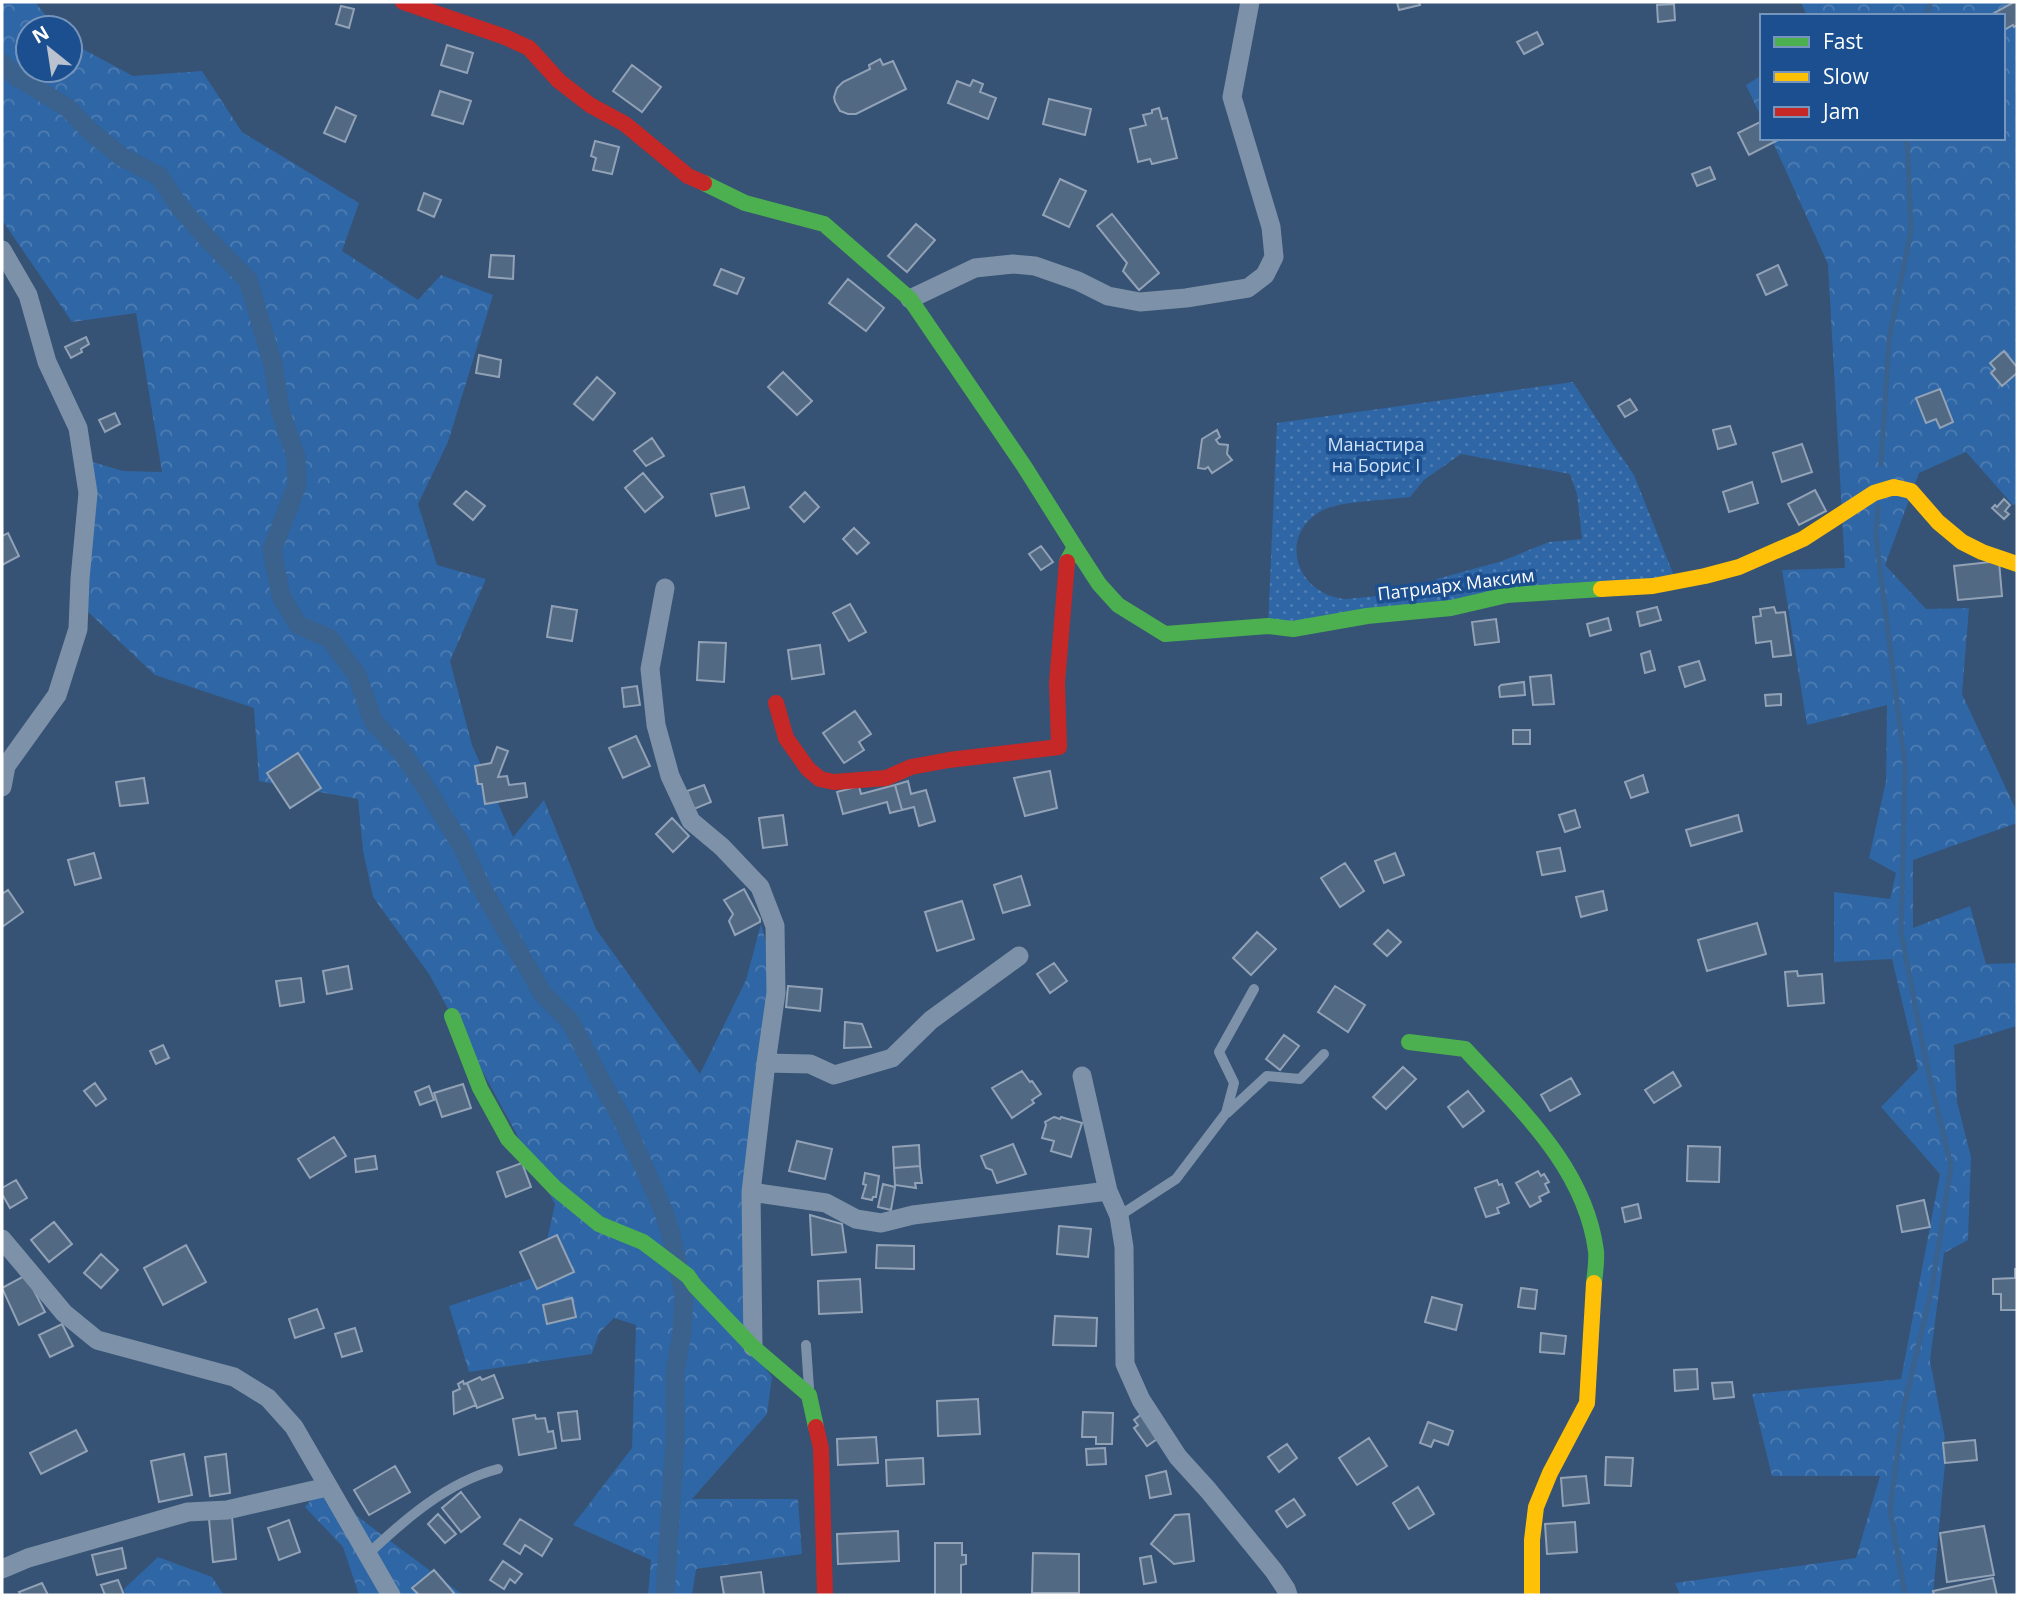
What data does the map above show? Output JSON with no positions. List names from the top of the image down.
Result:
{
  "streets": {
    "street": ["Патриарх Максим"]
  },
  "parks": ["Манастира на Борис І"],
  "legend": ["Fast", "Slow", "Jam"],
  "north": "top left"
}
